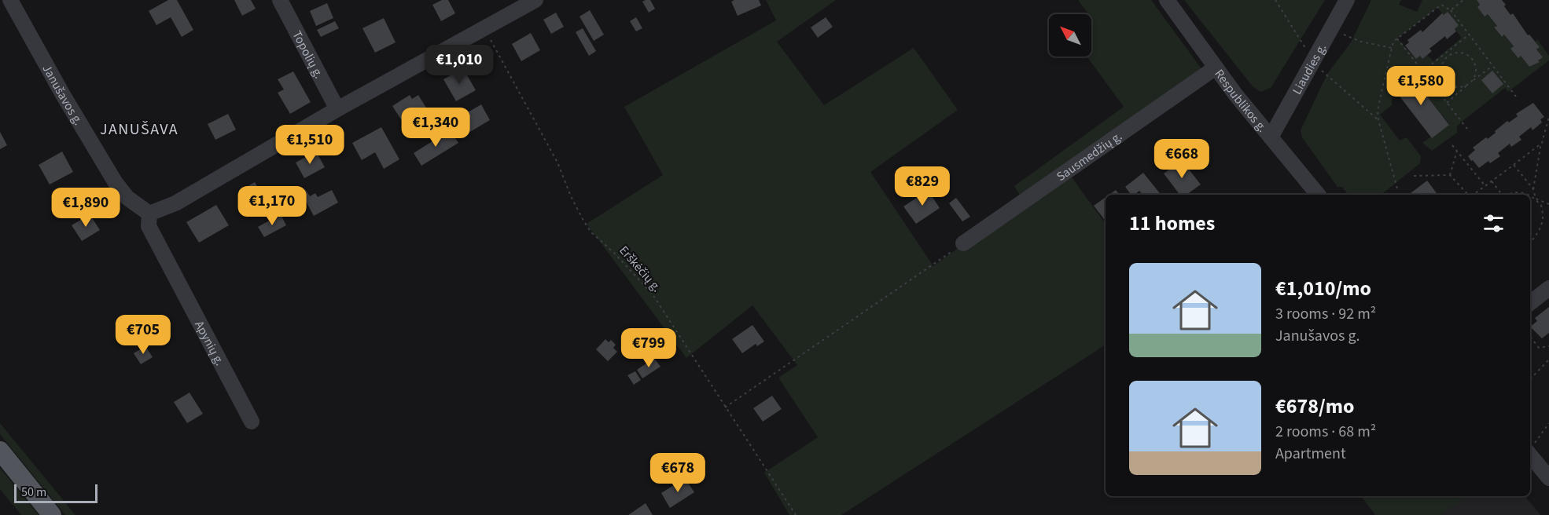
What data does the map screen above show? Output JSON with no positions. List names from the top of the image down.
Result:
{
  "streets": {
    "street": [
      "Topolių g.",
      "Liaudies g.",
      "Janušavos g.",
      "Respublikos g.",
      "Sausmedžių g.",
      "Apynių g."
    ],
    "path": ["Erškėčių g."]
  },
  "crossings": [
    ["Liaudies g.", "Respublikos g."],
    ["Janušavos g.", "Apynių g."],
    ["Respublikos g.", "Sausmedžių g."]
  ],
  "districts": ["JANUŠAVA"],
  "scale_bar": "50 m",
  "north": "top left",
  "page": {
    "price": [
      "€1,010",
      "€1,580",
      "€1,340",
      "€1,510",
      "€668",
      "€829",
      "€1,170",
      "€1,890",
      "€705",
      "€799",
      "€678"
    ],
    "heading": "11 homes",
    "list": [
      {
        "name": "€1,010/mo",
        "note": "3 rooms · 92 m² · Janušavos g."
      },
      {
        "name": "€678/mo",
        "note": "2 rooms · 68 m² · Apartment"
      }
    ],
    "scale": "50 m"
  }
}
